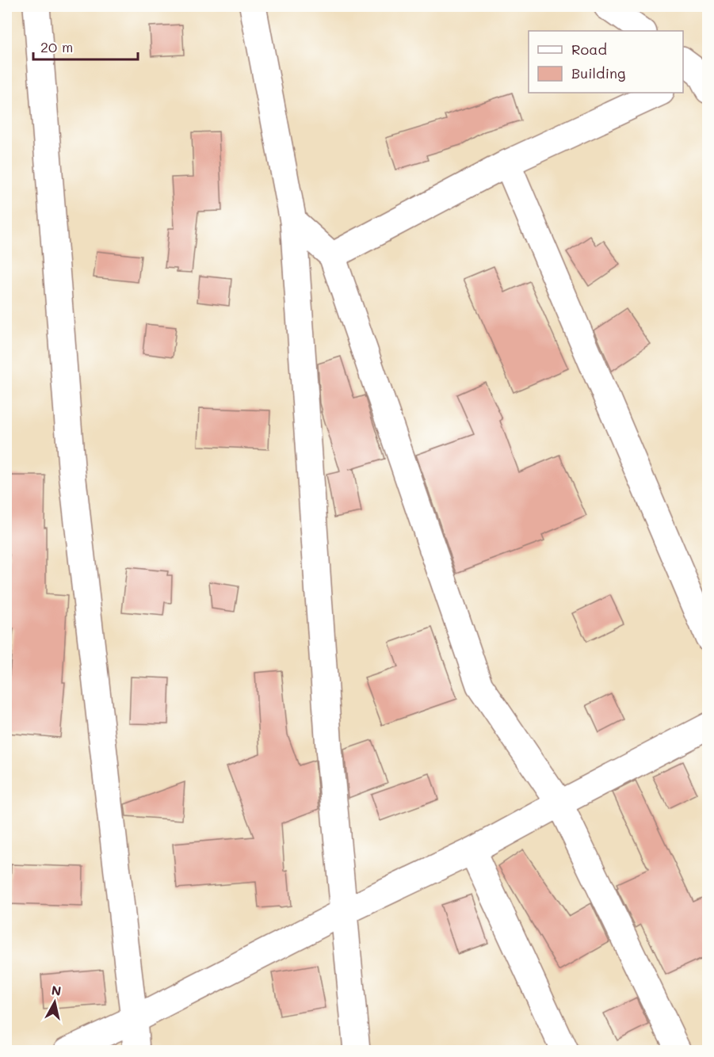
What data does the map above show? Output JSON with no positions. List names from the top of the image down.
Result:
{
  "legend": ["Road", "Building"],
  "scale_bar": "20 m",
  "north": "top"
}
